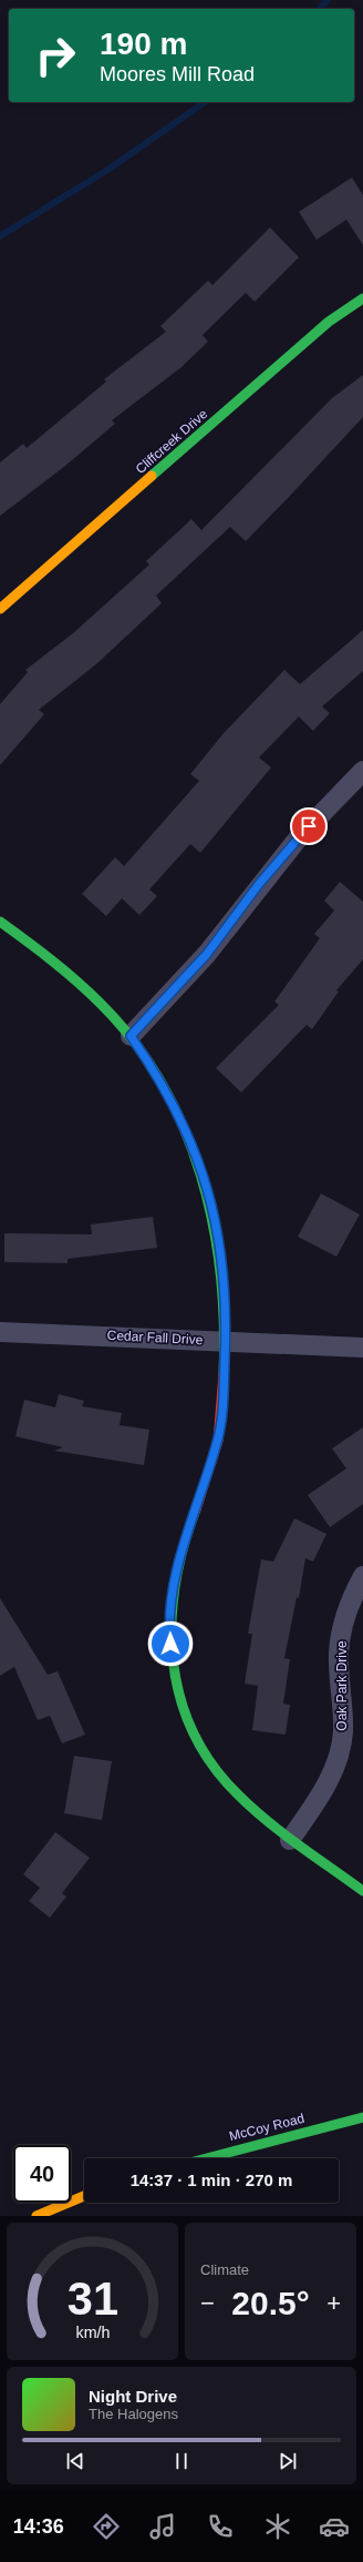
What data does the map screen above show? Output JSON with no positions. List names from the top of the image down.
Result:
{
  "streets": {
    "street": [
      "Cliffcreek Drive",
      "Cedar Fall Drive",
      "Oak Park Drive",
      "McCoy Road"
    ]
  },
  "page": {
    "turn": ["190 m", "Moores Mill Road"],
    "limit": "40",
    "trip": "14:37 · 1 min · 270 m",
    "tile": "Climate",
    "heat": ["−", "20.5°", "+"],
    "song": ["Night Drive", "The Halogens"],
    "tabs": "14:36",
    "gauge": ["31", "km/h"]
  }
}
